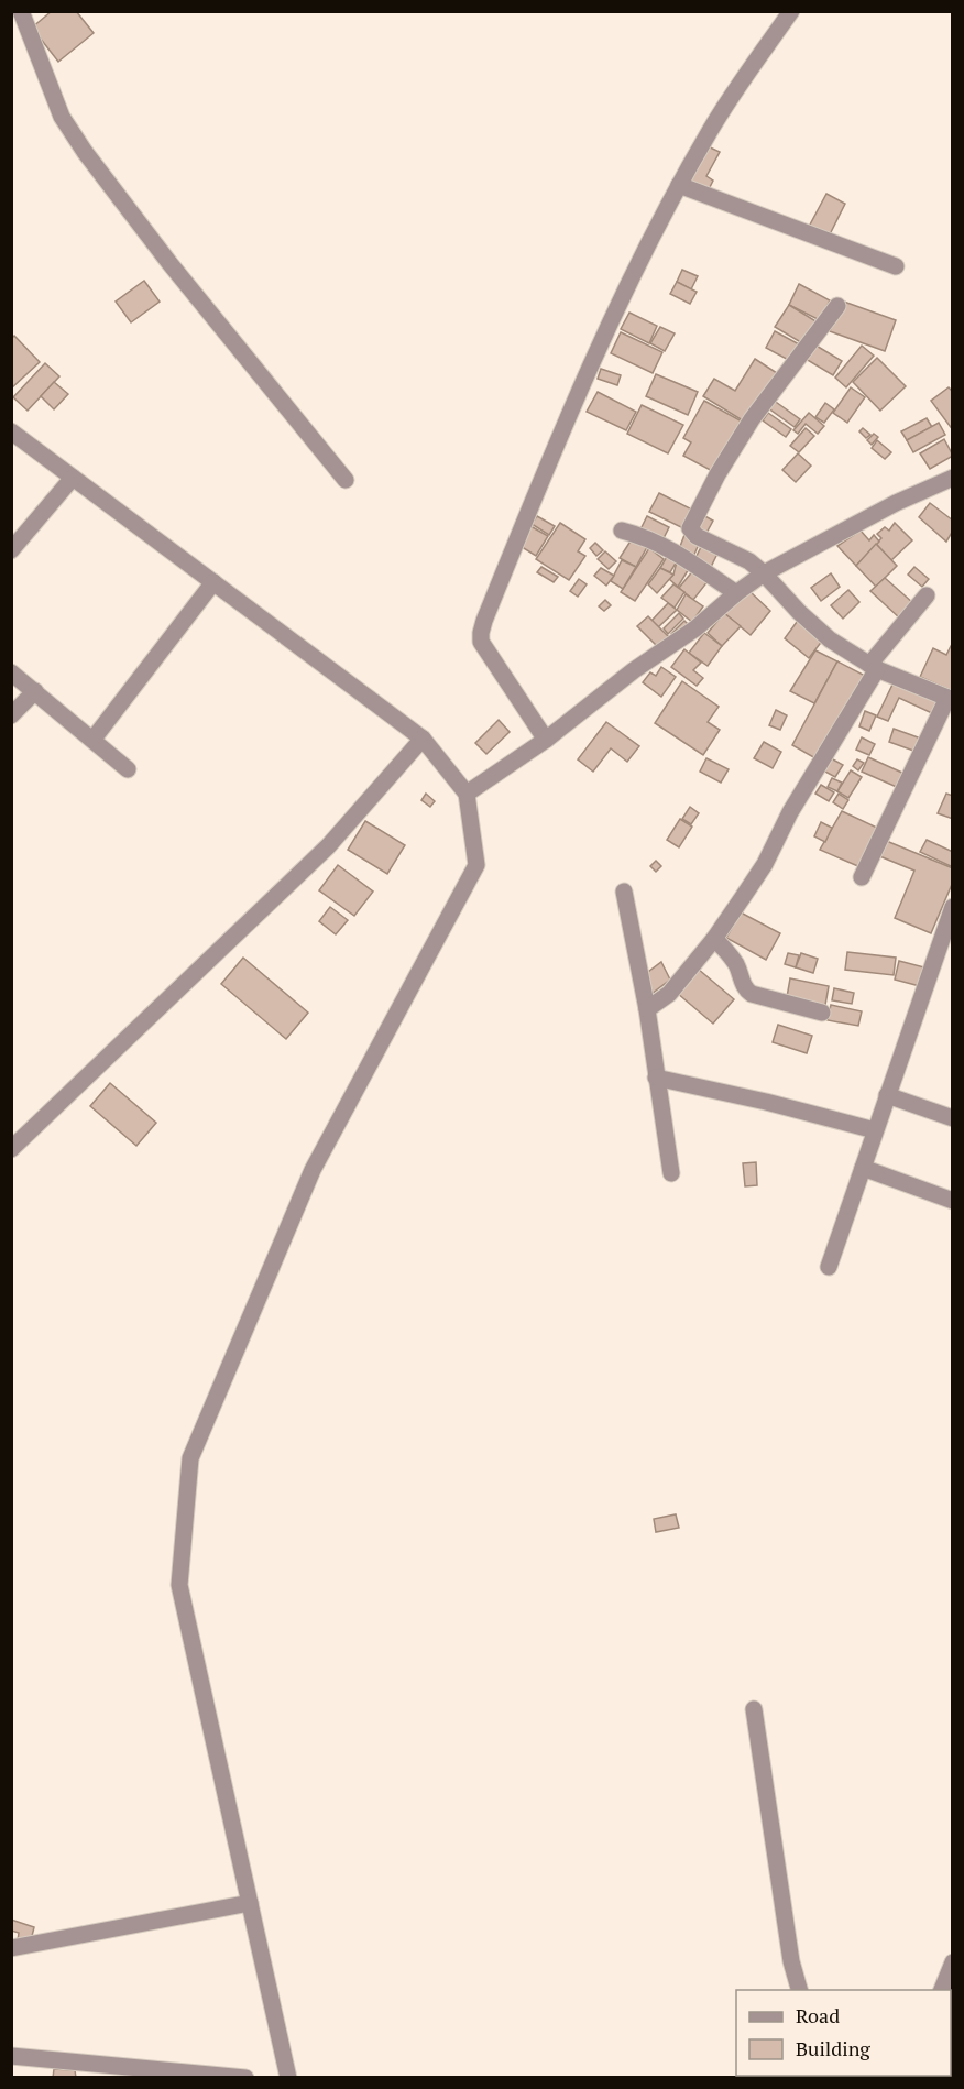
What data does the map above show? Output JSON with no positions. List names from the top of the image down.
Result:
{
  "legend": ["Road", "Building"]
}
